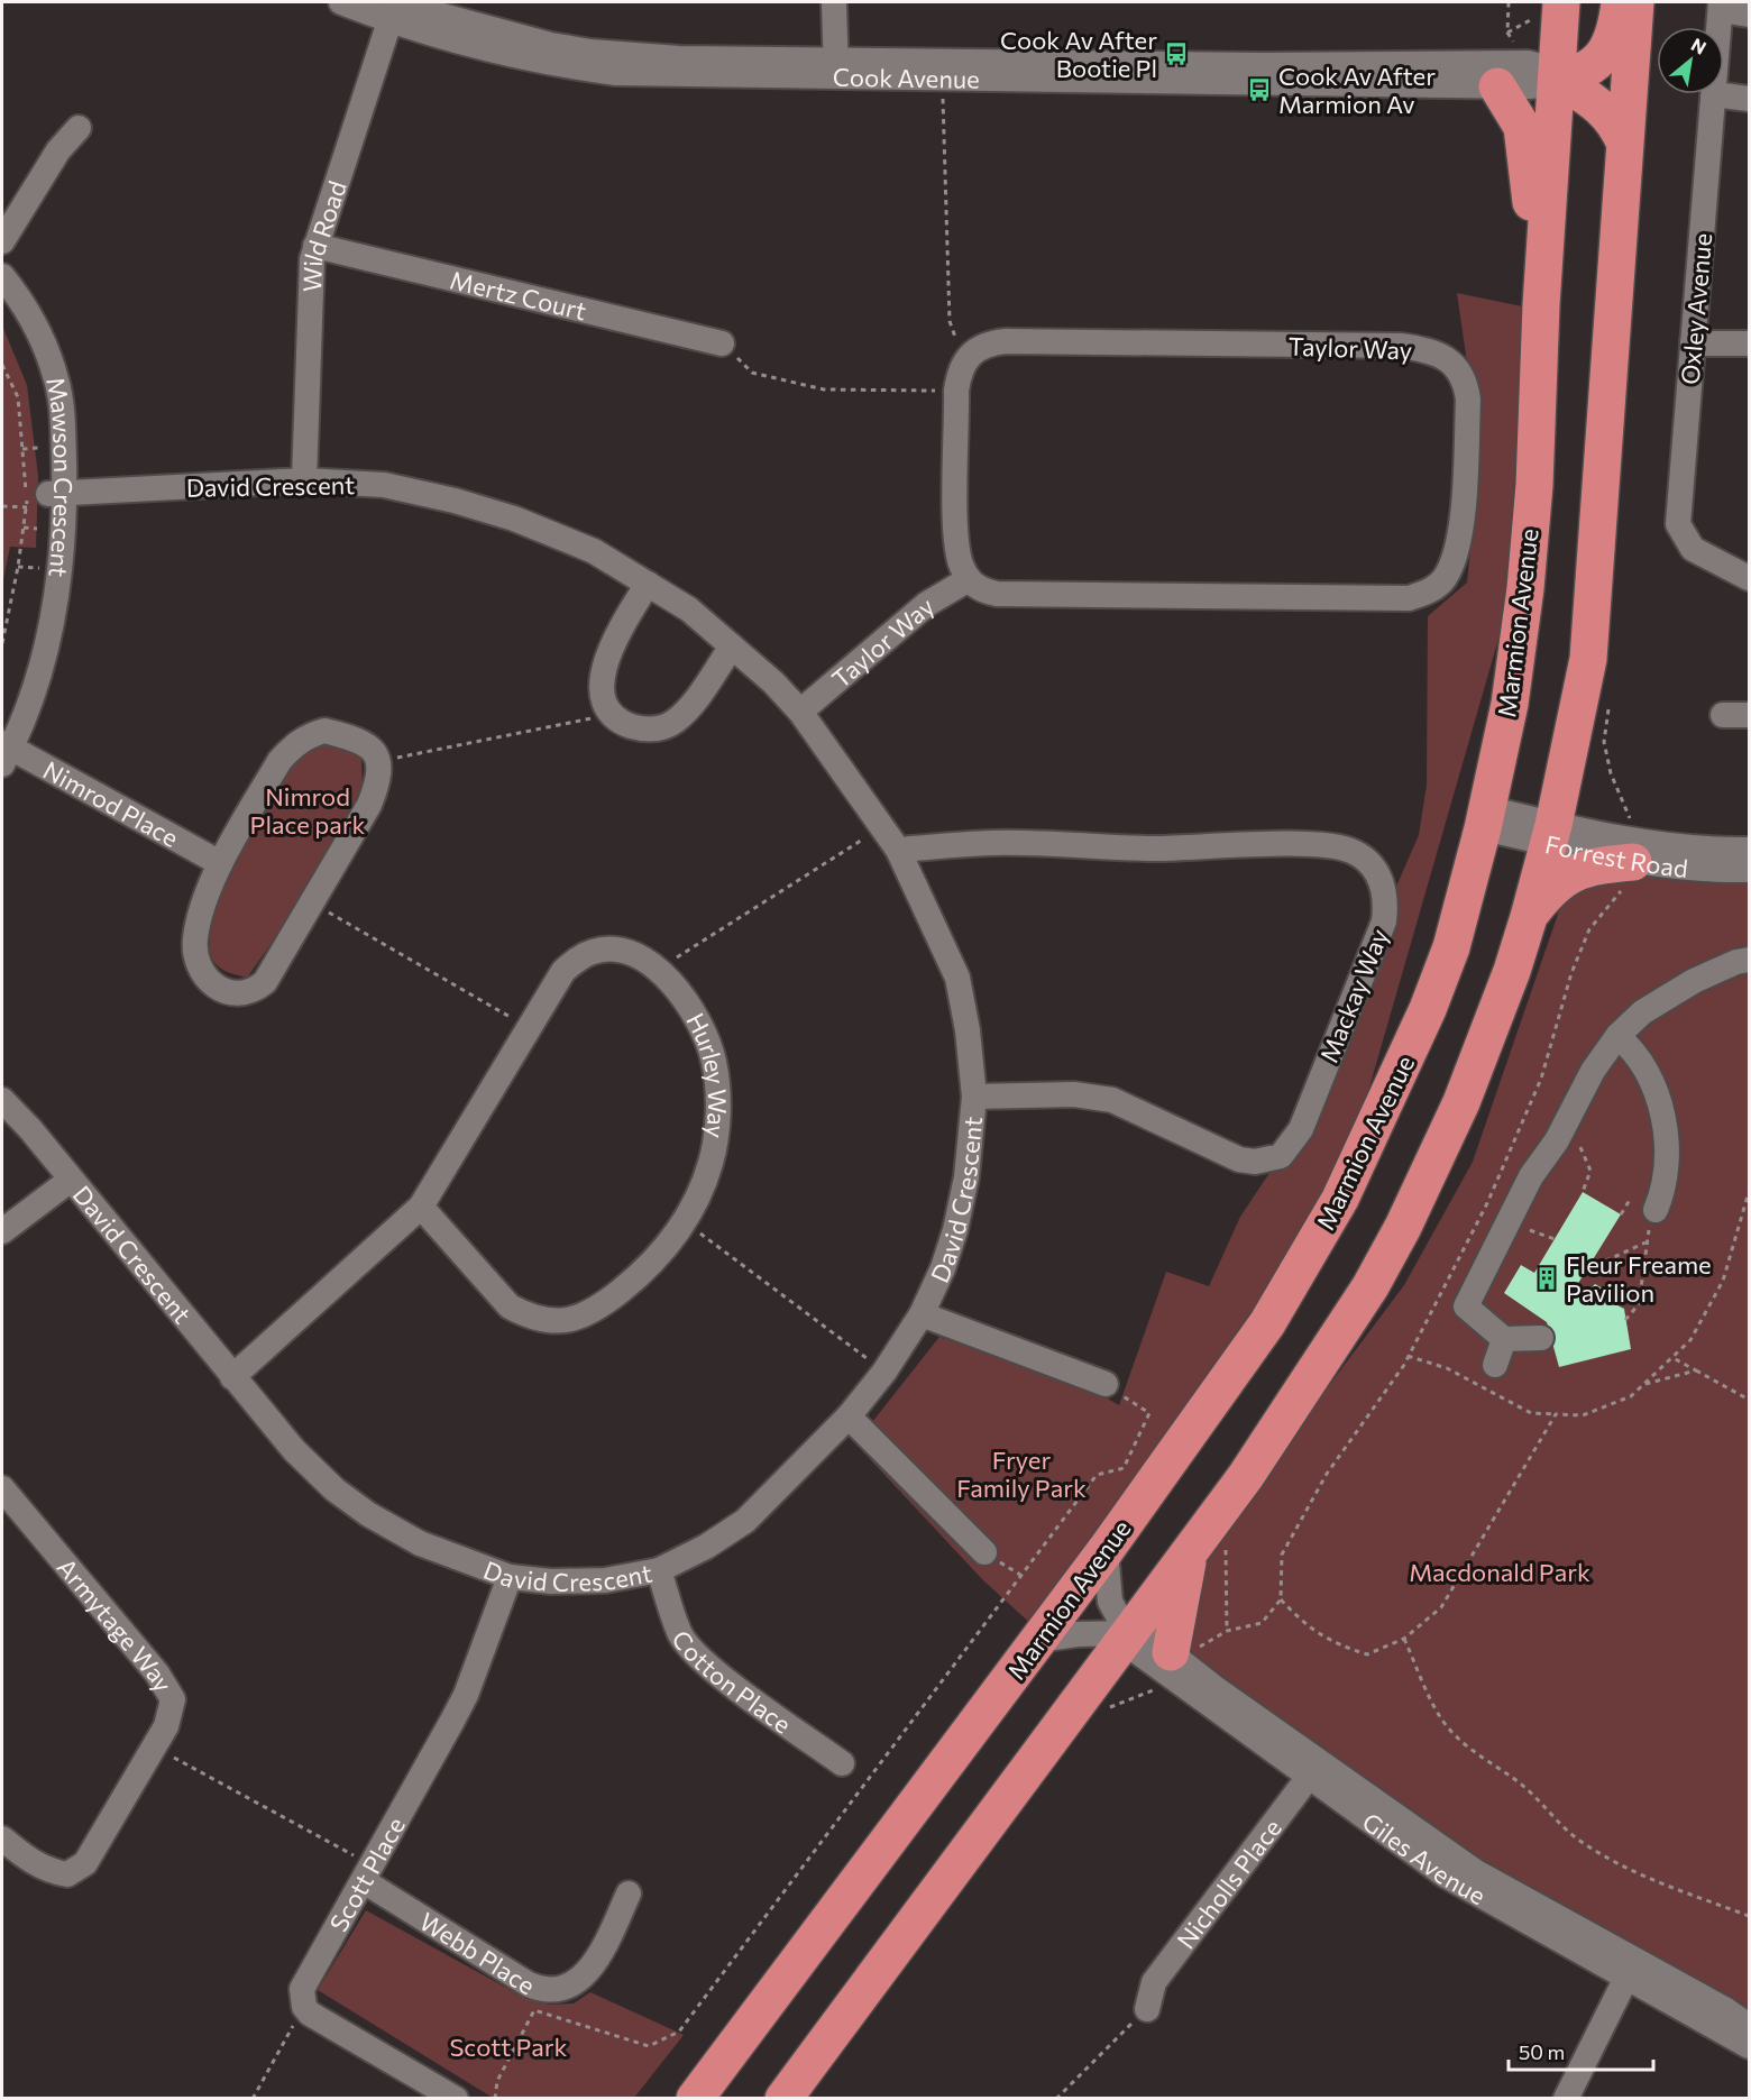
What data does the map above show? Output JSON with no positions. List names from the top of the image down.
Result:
{
  "streets": {
    "highway": ["Marmion Avenue"],
    "street": [
      "Cook Avenue",
      "Wild Road",
      "Mertz Court",
      "Oxley Avenue",
      "Taylor Way",
      "Mawson Crescent",
      "David Crescent",
      "Nimrod Place",
      "Forrest Road",
      "Mackay Way",
      "Hurley Way",
      "Armytage Way",
      "Cotton Place",
      "Giles Avenue",
      "Scott Place",
      "Nicholls Place",
      "Webb Place"
    ]
  },
  "crossings": [
    ["Cook Avenue", "Wild Road"],
    ["Cook Avenue", "Marmion Avenue"],
    ["Wild Road", "Mertz Court"],
    ["Wild Road", "David Crescent"],
    ["Taylor Way", "David Crescent"],
    ["Mawson Crescent", "David Crescent"],
    ["Mawson Crescent", "Nimrod Place"],
    ["David Crescent", "Mackay Way"],
    ["David Crescent", "Hurley Way"],
    ["David Crescent", "Cotton Place"],
    ["David Crescent", "Scott Place"],
    ["Marmion Avenue", "Forrest Road"],
    ["Marmion Avenue", "Giles Avenue"],
    ["Giles Avenue", "Nicholls Place"],
    ["Scott Place", "Webb Place"]
  ],
  "parks": [
    "Nimrod Place park",
    "Fryer Family Park",
    "Macdonald Park",
    "Scott Park"
  ],
  "places": {
    "bus stop": ["Cook Av After Bootie Pl", "Cook Av After Marmion Av"],
    "building": ["Fleur Freame Pavilion"]
  },
  "scale_bar": "50 m",
  "north": "top right"
}
